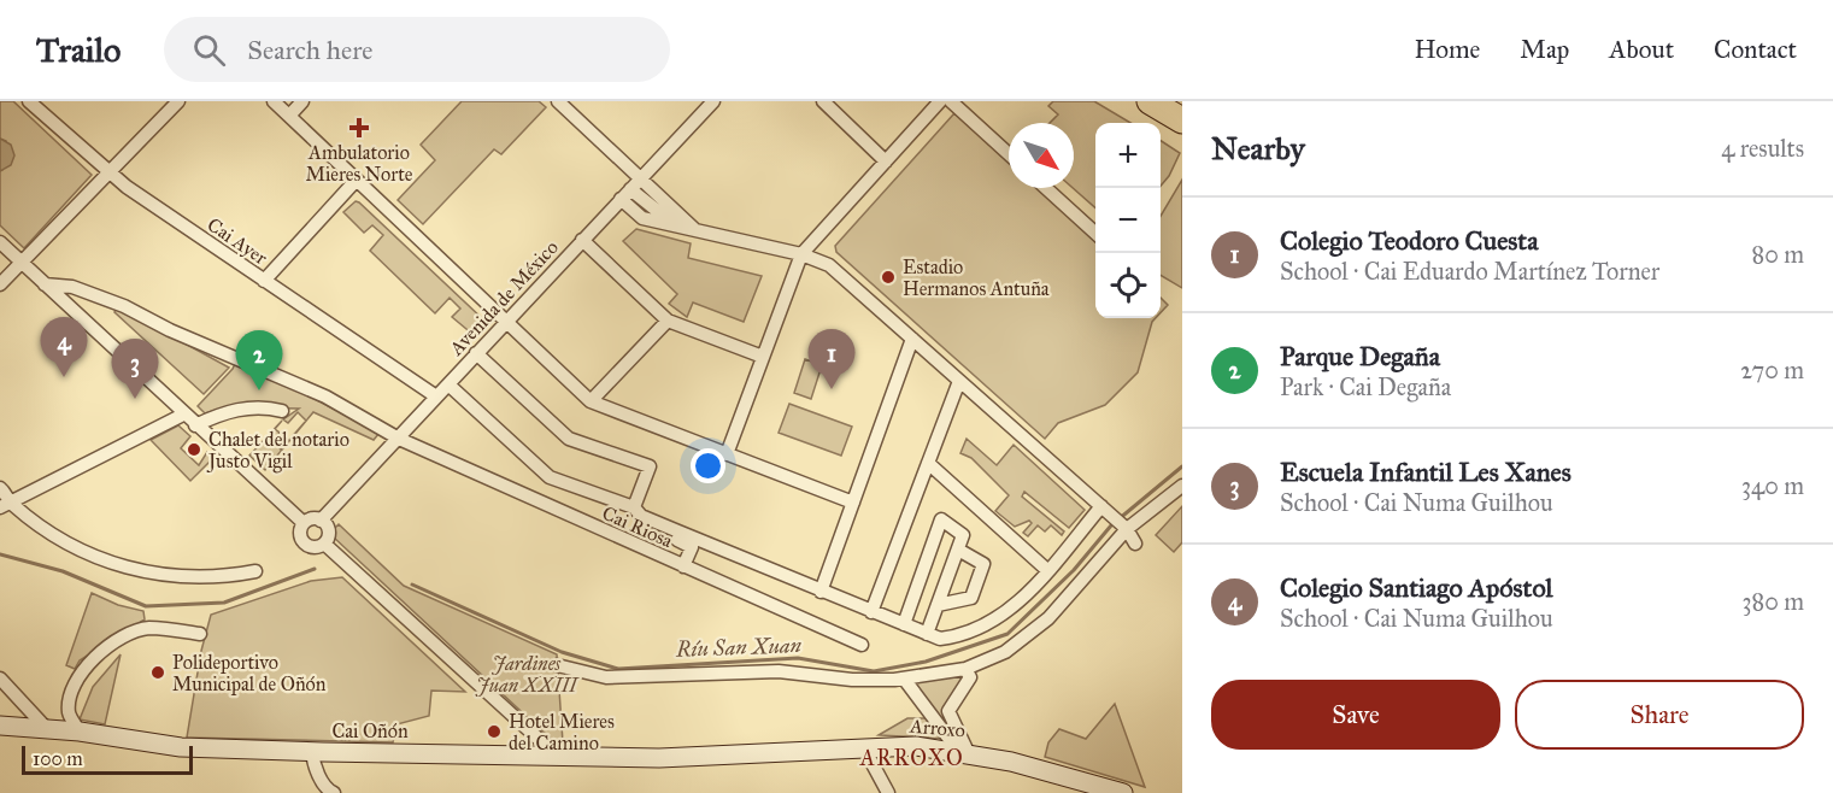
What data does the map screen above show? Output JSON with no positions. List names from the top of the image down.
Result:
{
  "streets": {
    "street": [
      "Cai Ayer",
      "Avenida de México",
      "Cai Riosa",
      "Arroxo",
      "Cai Oñón"
    ]
  },
  "crossings": [
    ["Cai Ayer", "Avenida de México"],
    ["Avenida de México", "Cai Riosa"],
    ["Arroxo", "Cai Oñón"]
  ],
  "districts": ["ARROXO"],
  "water": ["Ríu San Xuan"],
  "parks": ["Jardines Juan XXIII"],
  "places": {
    "health": ["Ambulatorio Mieres Norte"],
    "other": [
      "Estadio Hermanos Antuña",
      "Chalet del notario Justo Vigil",
      "Polideportivo Municipal de Oñón",
      "Hotel Mieres del Camino"
    ]
  },
  "scale_bar": "100 m",
  "north": "bottom right",
  "page": {
    "header": "Trailo",
    "search": "Search here",
    "nav": [
      "Home",
      "Map",
      "About",
      "Contact"
    ],
    "heading": ["Nearby", "4 results"],
    "map_buttons": ["+", "−"],
    "list": [
      {
        "mark": "1",
        "name": "Colegio Teodoro Cuesta",
        "note": "School · Cai Eduardo Martínez Torner",
        "value": "80 m"
      },
      {
        "mark": "2",
        "name": "Parque Degaña",
        "note": "Park · Cai Degaña",
        "value": "270 m"
      },
      {
        "mark": "3",
        "name": "Escuela Infantil Les Xanes",
        "note": "School · Cai Numa Guilhou",
        "value": "340 m"
      },
      {
        "mark": "4",
        "name": "Colegio Santiago Apóstol",
        "note": "School · Cai Numa Guilhou",
        "value": "380 m"
      }
    ],
    "pins": [
      "4",
      "1",
      "2",
      "3"
    ],
    "buttons": ["Save", "Share"],
    "scale": "100 m"
  }
}
